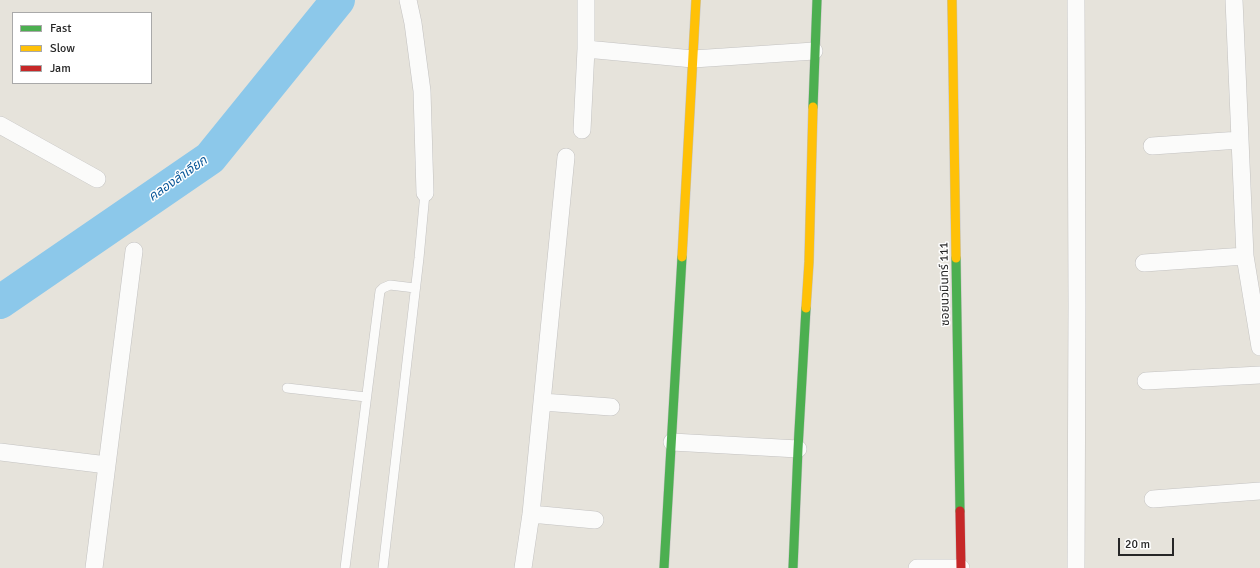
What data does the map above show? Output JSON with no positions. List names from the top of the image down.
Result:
{
  "streets": {
    "street": ["ซอยนวมินทร์ 111"]
  },
  "water": ["คลองลำเจียก"],
  "legend": ["Fast", "Slow", "Jam"],
  "scale_bar": "20 m"
}
